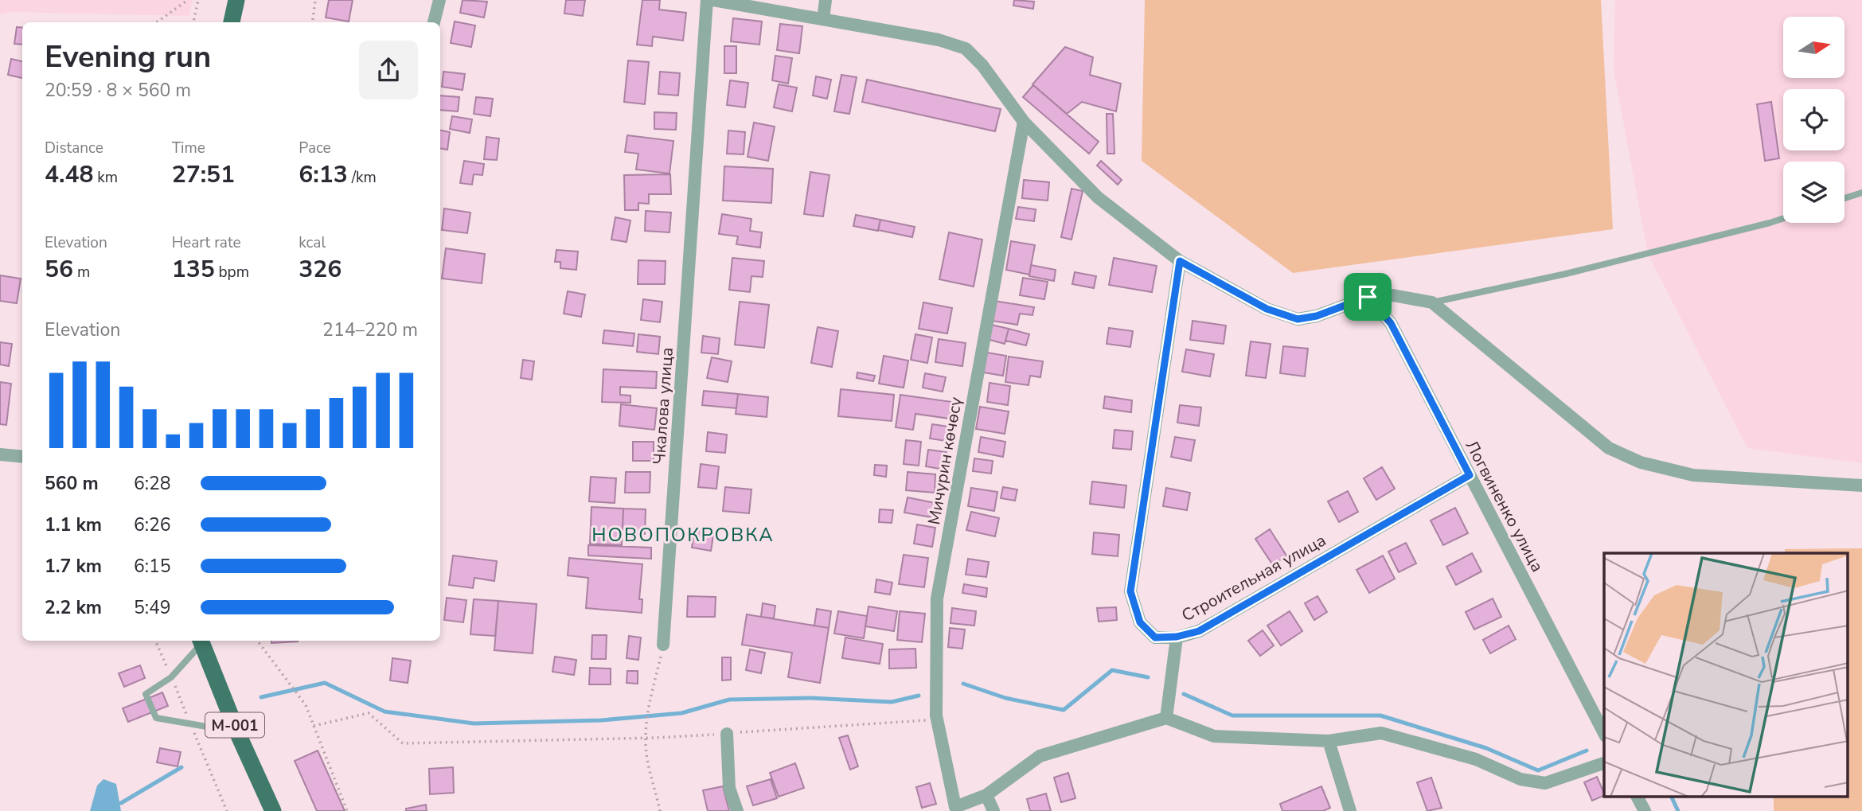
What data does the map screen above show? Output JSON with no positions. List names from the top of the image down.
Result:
{
  "streets": {
    "main road": ["М-001"],
    "street": [
      "Чкалова улица",
      "Мичурин көчөсү",
      "Логвиненко улица",
      "Строительная улица"
    ]
  },
  "crossings": [
    ["Логвиненко улица", "Строительная улица"]
  ],
  "districts": ["НОВОПОКРОВКА"],
  "north": "right",
  "page": {
    "heading": ["Evening run", "20:59 · 8 × 560 m"],
    "stats": [
      ["Distance", "4.48 km"],
      ["Time", "27:51"],
      ["Pace", "6:13 /km"],
      ["Elevation", "56 m"],
      ["Heart rate", "135 bpm"],
      ["kcal", "326"]
    ],
    "chart": ["Elevation", "214–220 m"],
    "list": [
      {
        "name": "560 m",
        "note": "6:28"
      },
      {
        "name": "1.1 km",
        "note": "6:26"
      },
      {
        "name": "1.7 km",
        "note": "6:15"
      },
      {
        "name": "2.2 km",
        "note": "5:49"
      }
    ]
  }
}
